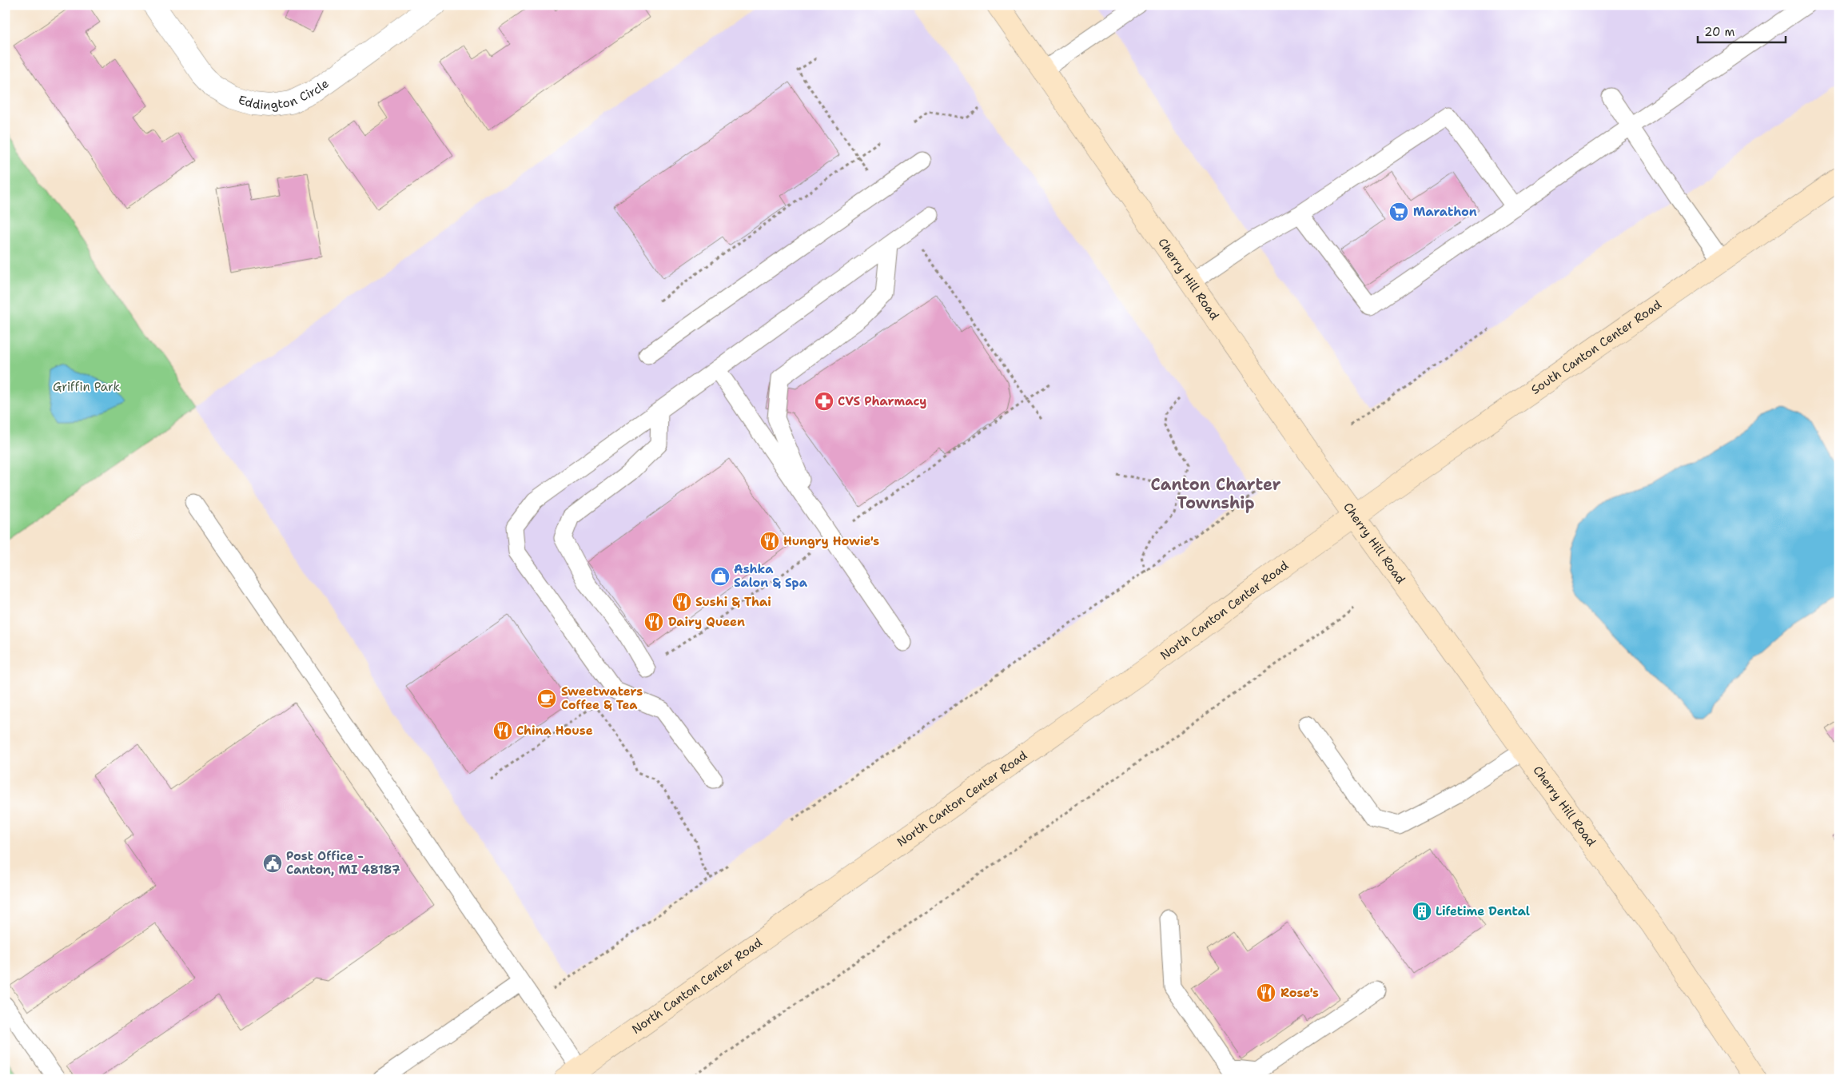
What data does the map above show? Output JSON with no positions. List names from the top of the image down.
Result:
{
  "streets": {
    "main road": ["Cherry Hill Road", "South Canton Center Road", "North Canton Center Road"],
    "street": ["Eddington Circle"]
  },
  "crossings": [
    ["Cherry Hill Road", "South Canton Center Road"],
    ["Cherry Hill Road", "North Canton Center Road"],
    ["South Canton Center Road", "North Canton Center Road"]
  ],
  "districts": ["Canton Charter Township"],
  "parks": ["Griffin Park"],
  "places": {
    "supermarket": ["Marathon"],
    "pharmacy": ["CVS Pharmacy"],
    "restaurant": [
      "Hungry Howie's",
      "Sushi & Thai",
      "Dairy Queen",
      "China House",
      "Rose's"
    ],
    "shop": ["Ashka Salon & Spa"],
    "cafe": ["Sweetwaters Coffee & Tea"],
    "public building": ["Post Office - Canton, MI 48187"],
    "building": ["Lifetime Dental"]
  },
  "scale_bar": "20 m"
}
